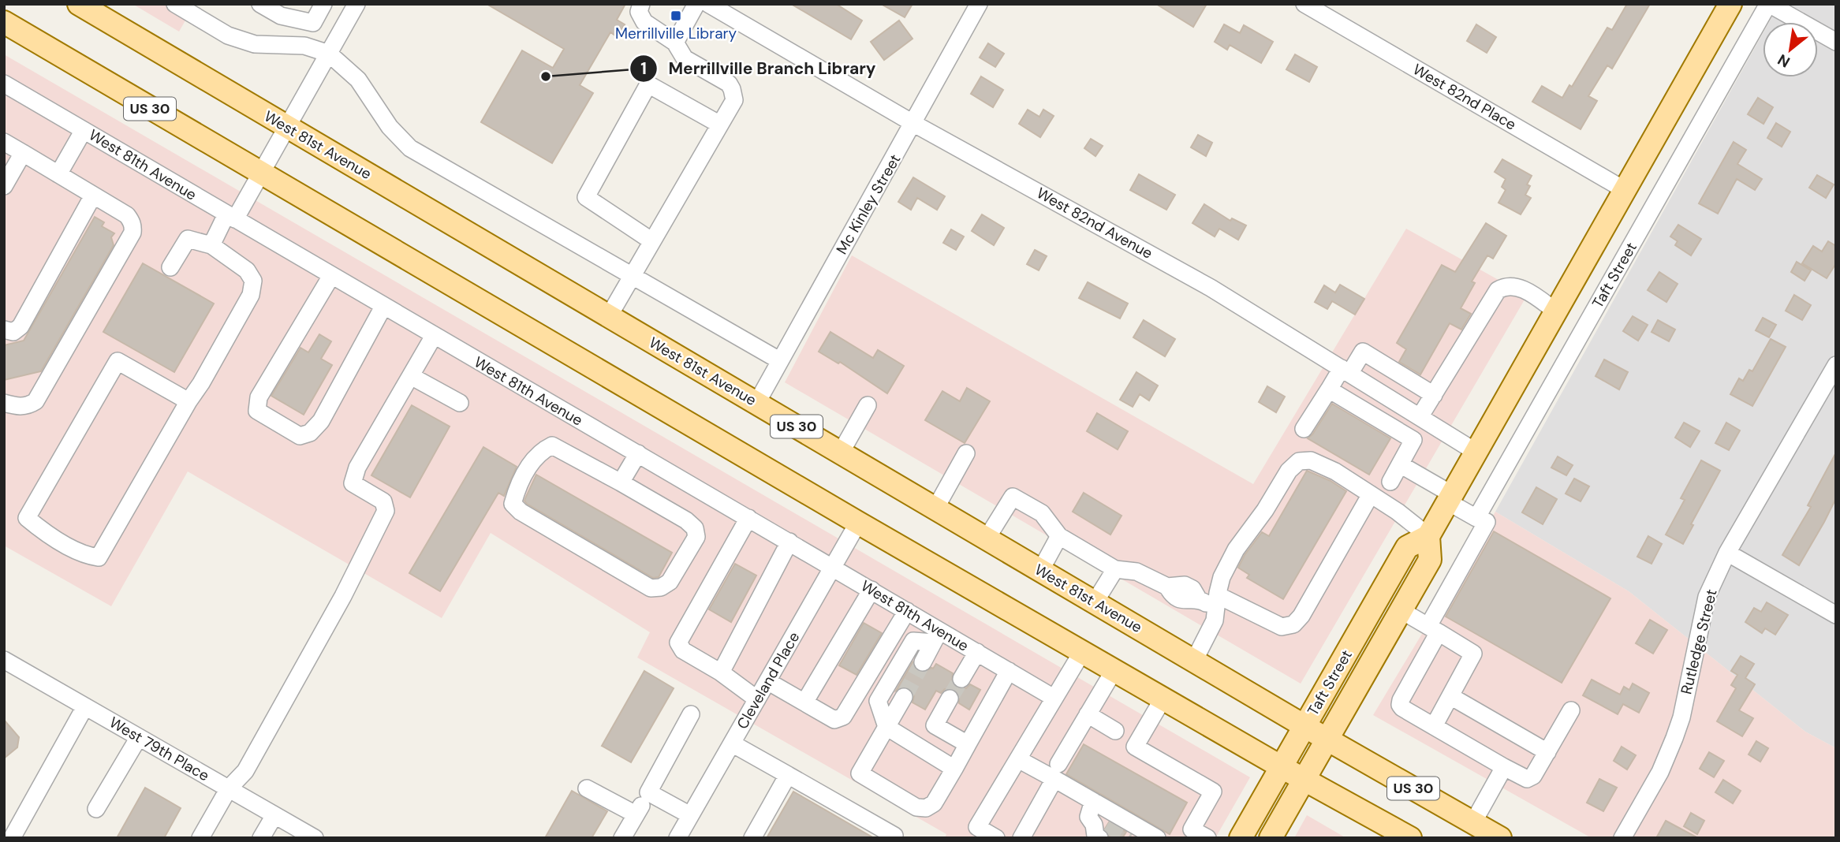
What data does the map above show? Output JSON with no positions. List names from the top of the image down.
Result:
{
  "streets": {
    "main road": ["US 30", "West 81st Avenue", "Taft Street"],
    "street": [
      "West 82nd Place",
      "West 81th Avenue",
      "Mc Kinley Street",
      "West 82nd Avenue",
      "Rutledge Street",
      "Cleveland Place",
      "West 79th Place"
    ]
  },
  "crossings": [
    ["West 82nd Place", "Taft Street"],
    ["US 30", "Taft Street"],
    ["US 30", "Cleveland Place"],
    ["West 81st Avenue", "Mc Kinley Street"],
    ["West 81st Avenue", "Taft Street"],
    ["West 81th Avenue", "Cleveland Place"],
    ["Mc Kinley Street", "West 82nd Avenue"],
    ["West 82nd Avenue", "Taft Street"]
  ],
  "places": {
    "transit": ["Merrillville Library"],
    "other": ["Merrillville Branch Library"]
  },
  "north": "bottom left"
}
